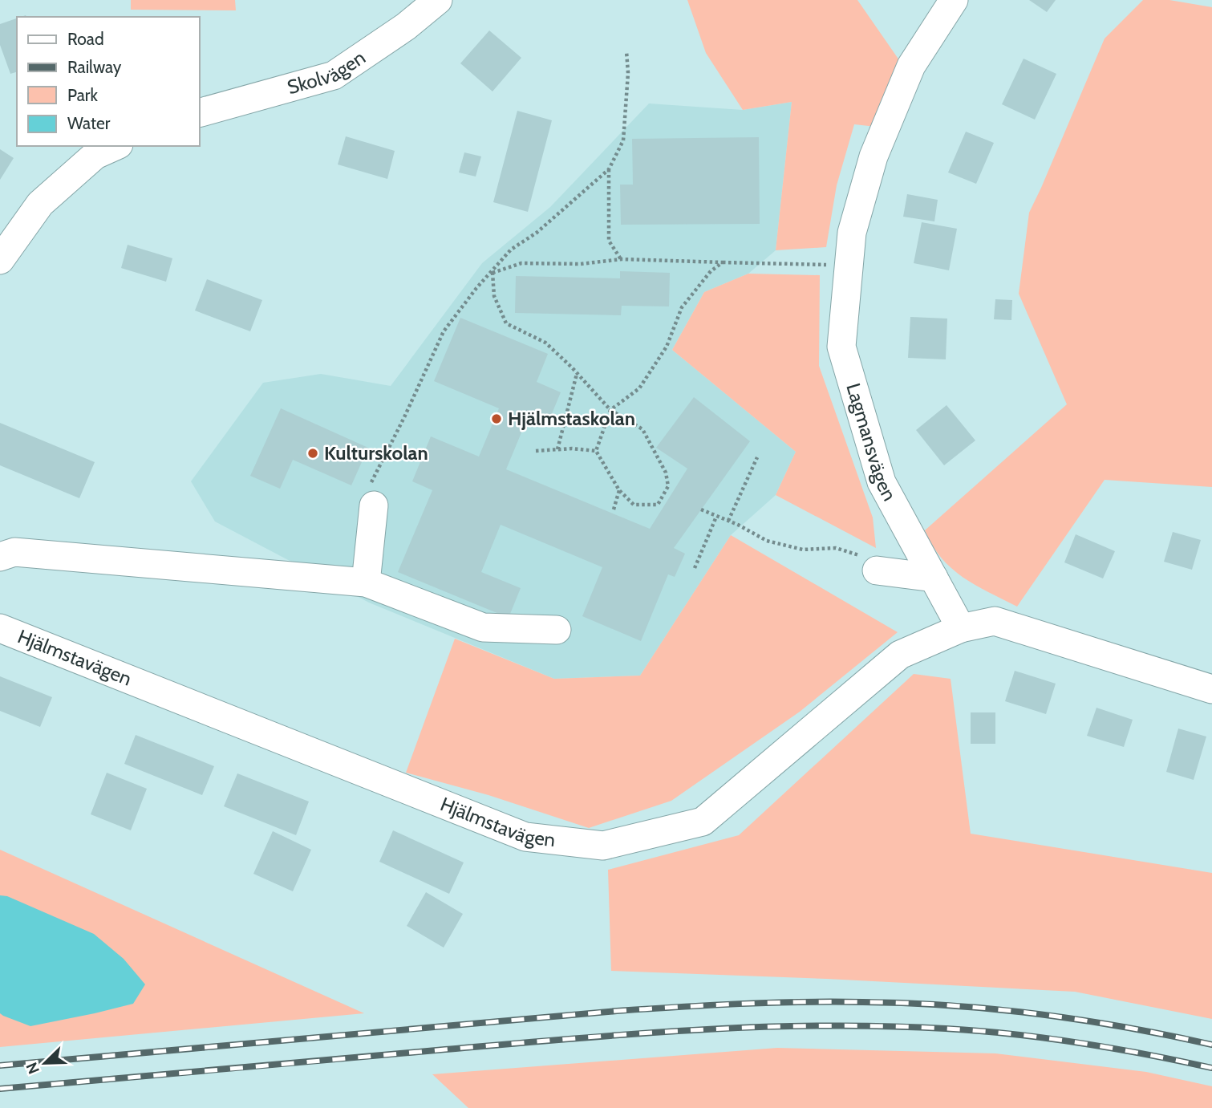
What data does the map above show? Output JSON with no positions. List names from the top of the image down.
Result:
{
  "streets": {
    "street": ["Skolvägen", "Lagmansvägen", "Hjälmstavägen"]
  },
  "crossings": [
    ["Lagmansvägen", "Hjälmstavägen"]
  ],
  "places": ["Hjälmstaskolan", "Kulturskolan"],
  "legend": [
    "Road",
    "Railway",
    "Park",
    "Water"
  ],
  "north": "bottom left"
}
